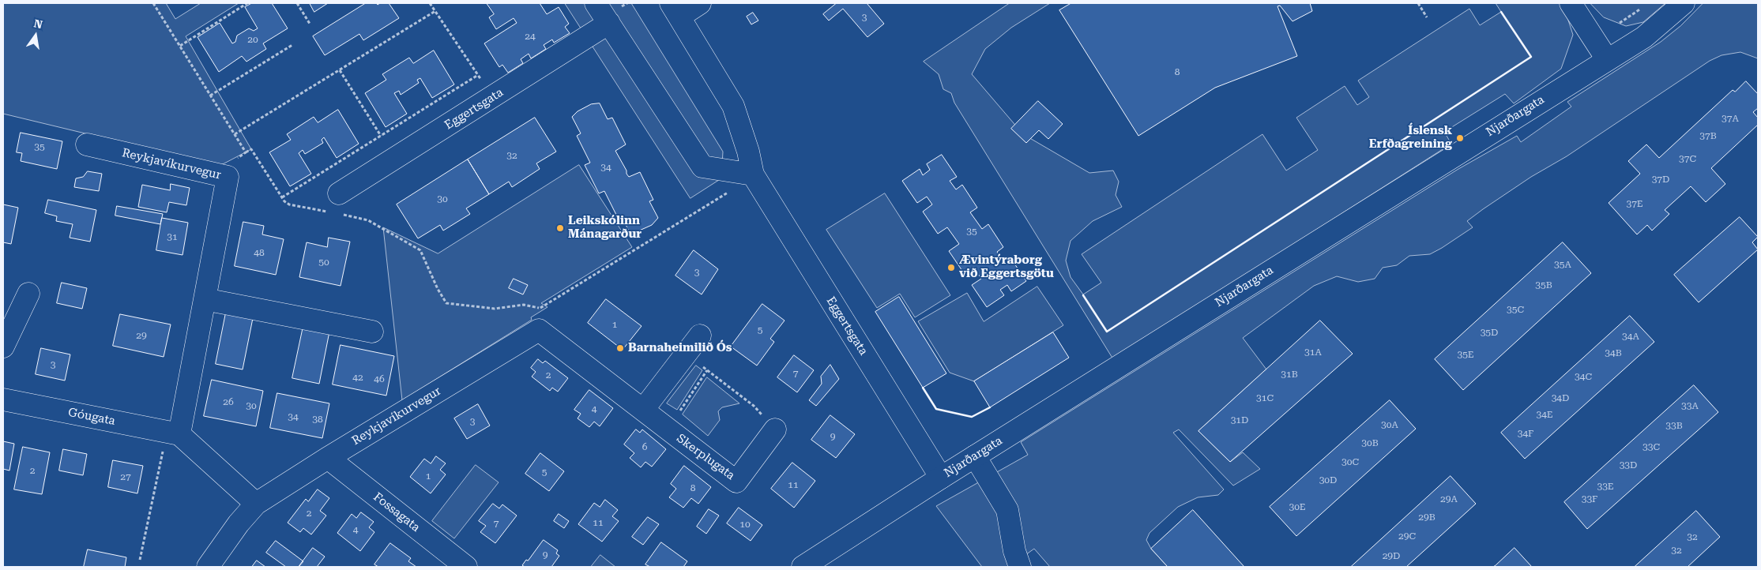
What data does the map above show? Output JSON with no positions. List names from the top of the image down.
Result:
{
  "streets": {
    "street": [
      "Eggertsgata",
      "Njarðargata",
      "Reykjavíkurvegur",
      "Góugata",
      "Skerplugata",
      "Fossagata"
    ]
  },
  "crossings": [
    ["Eggertsgata", "Njarðargata"],
    ["Reykjavíkurvegur", "Góugata"],
    ["Reykjavíkurvegur", "Skerplugata"],
    ["Reykjavíkurvegur", "Fossagata"]
  ],
  "places": [
    "Íslensk Erfðagreining",
    "Leikskólinn Mánagarður",
    "Ævintýraborg við Eggertsgötu",
    "Barnaheimilið Ós"
  ],
  "house_numbers": [
    "3",
    "24",
    "20",
    "8",
    "37A",
    "37B",
    "35",
    "32",
    "37C",
    "34",
    "37D",
    "30",
    "37E",
    "35",
    "31",
    "48",
    "50",
    "35A",
    "3",
    "35B",
    "35C",
    "1",
    "5",
    "35D",
    "29",
    "34A",
    "31A",
    "34B",
    "35E",
    "3",
    "7",
    "31B",
    "2",
    "34C",
    "42",
    "46",
    "31C",
    "34D",
    "26",
    "30",
    "33A",
    "4",
    "34E",
    "34",
    "38",
    "31D",
    "3",
    "30A",
    "33B",
    "34F",
    "9",
    "30B",
    "6",
    "33C",
    "30C",
    "33D",
    "2",
    "5",
    "1",
    "27",
    "30D",
    "11",
    "33E",
    "8",
    "29A",
    "33F",
    "30E",
    "2",
    "29B",
    "11",
    "7",
    "10",
    "4",
    "29C",
    "32",
    "32",
    "9",
    "29D"
  ],
  "north": "top"
}
